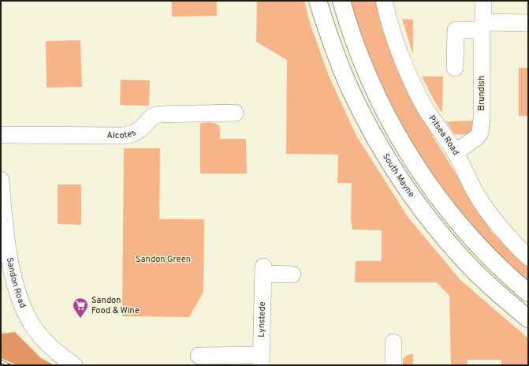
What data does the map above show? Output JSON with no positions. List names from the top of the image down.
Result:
{
  "streets": {
    "main road": ["South Mayne"],
    "street": [
      "Brundish",
      "Alcotes",
      "Pitsea Road",
      "Sandon Road",
      "Lynstede"
    ]
  },
  "crossings": [
    ["Brundish", "Pitsea Road"]
  ],
  "parks": ["Sandon Green"],
  "places": {
    "supermarket": ["Sandon Food & Wine"]
  }
}
